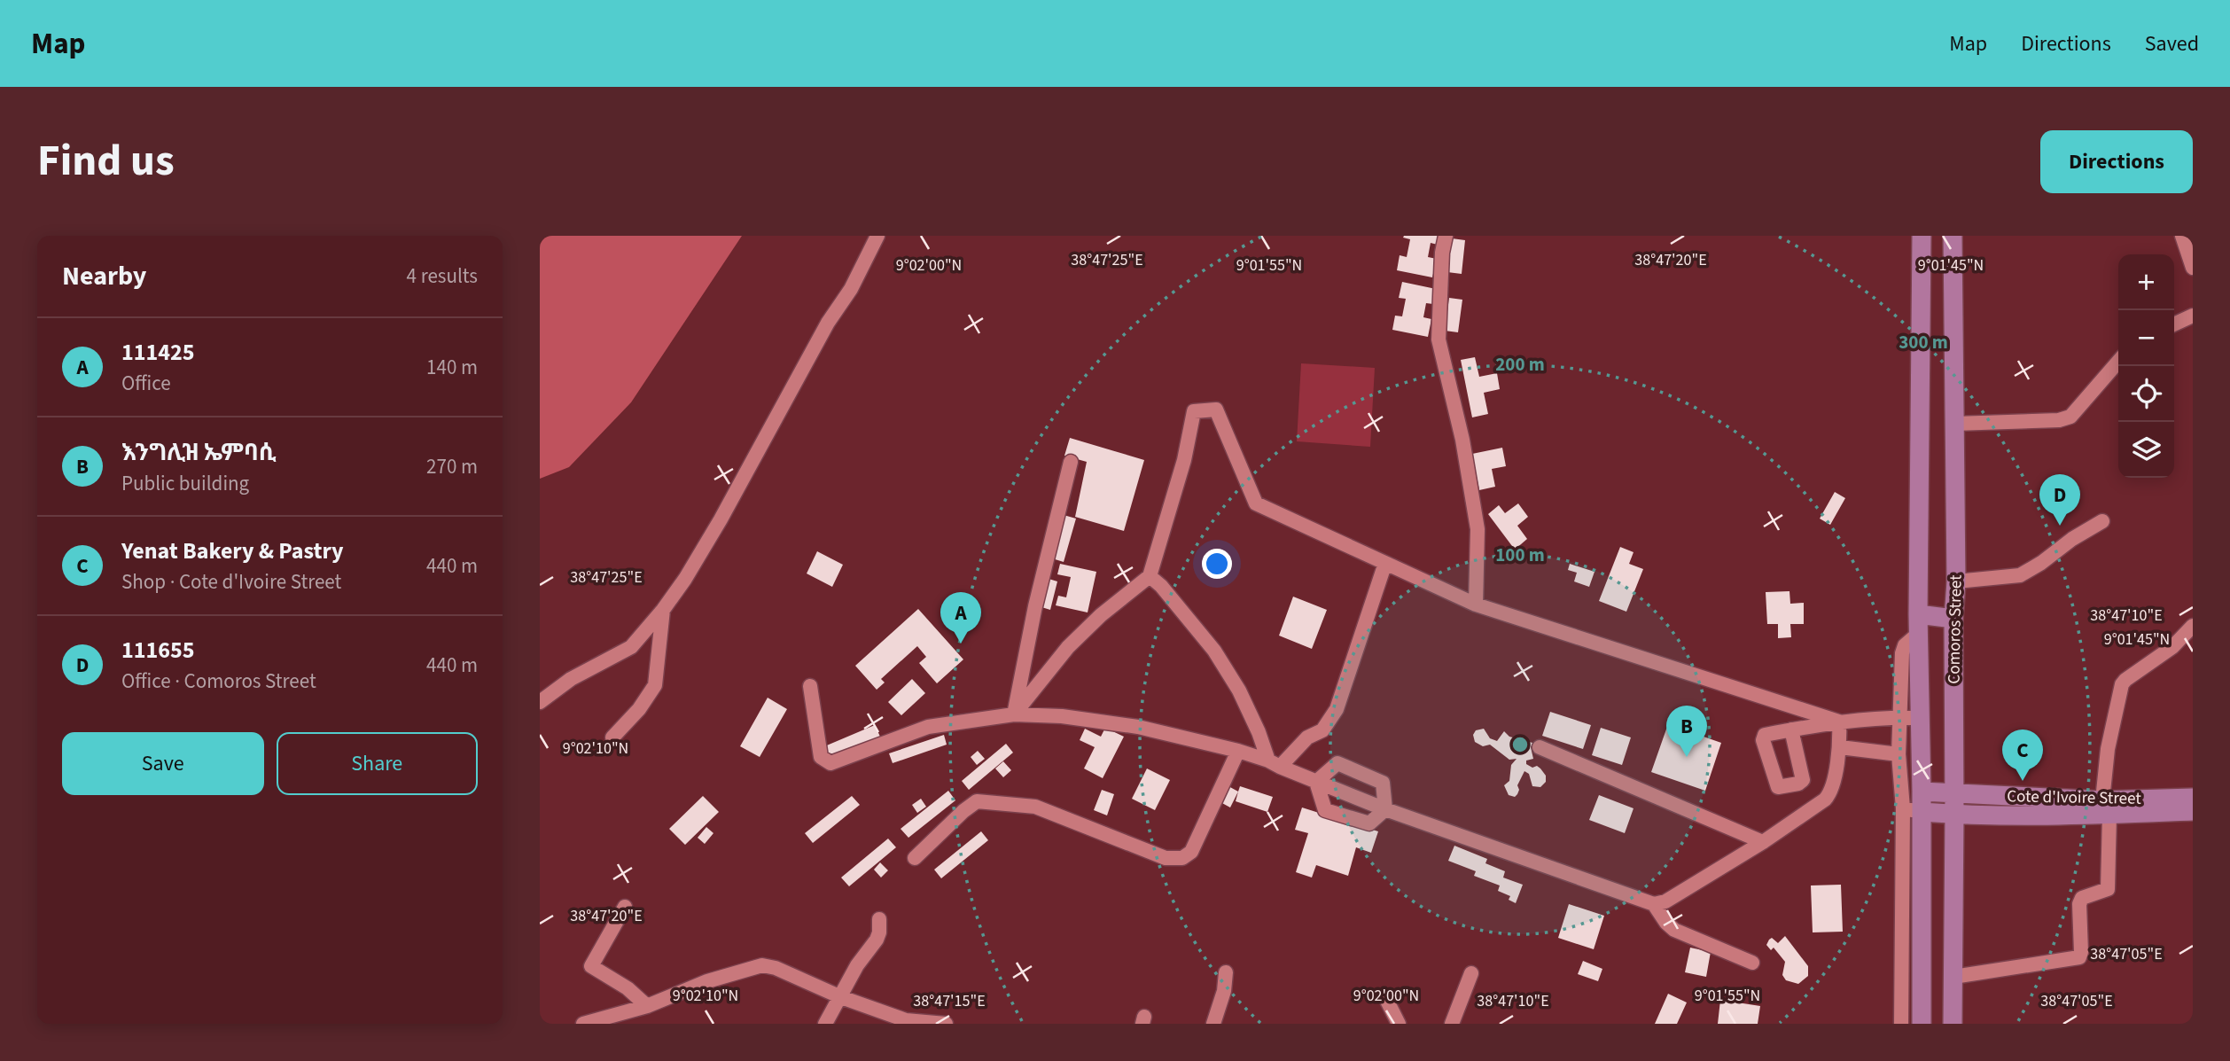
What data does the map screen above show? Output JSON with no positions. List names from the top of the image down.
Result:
{
  "streets": {
    "main road": ["Comoros Street", "Cote d'Ivoire Street"]
  },
  "crossings": [
    ["Comoros Street", "Cote d'Ivoire Street"]
  ],
  "page": {
    "header": "Map",
    "nav": ["Map", "Directions", "Saved"],
    "title": "Find us",
    "buttons": [
      "Directions",
      ["Save", "Share"]
    ],
    "heading": ["Nearby", "4 results"],
    "map_buttons": ["+", "−"],
    "list": [
      {
        "mark": "A",
        "name": "111425",
        "note": "Office",
        "value": "140 m"
      },
      {
        "mark": "B",
        "name": "እንግሊዝ ኤምባሲ",
        "note": "Public building",
        "value": "270 m"
      },
      {
        "mark": "C",
        "name": "Yenat Bakery & Pastry",
        "note": "Shop · Cote d'Ivoire Street",
        "value": "440 m"
      },
      {
        "mark": "D",
        "name": "111655",
        "note": "Office · Comoros Street",
        "value": "440 m"
      }
    ],
    "pins": [
      "D",
      "A",
      "B",
      "C"
    ]
  },
  "coordinates": [
    "38°47'25\"E",
    "38°47'20\"E",
    "9°02'00\"N",
    "9°01'55\"N",
    "9°01'45\"N",
    "38°47'10\"E",
    "9°02'10\"N",
    "38°47'05\"E",
    "38°47'15\"E"
  ],
  "rings": ["300 m", "200 m", "100 m"]
}
